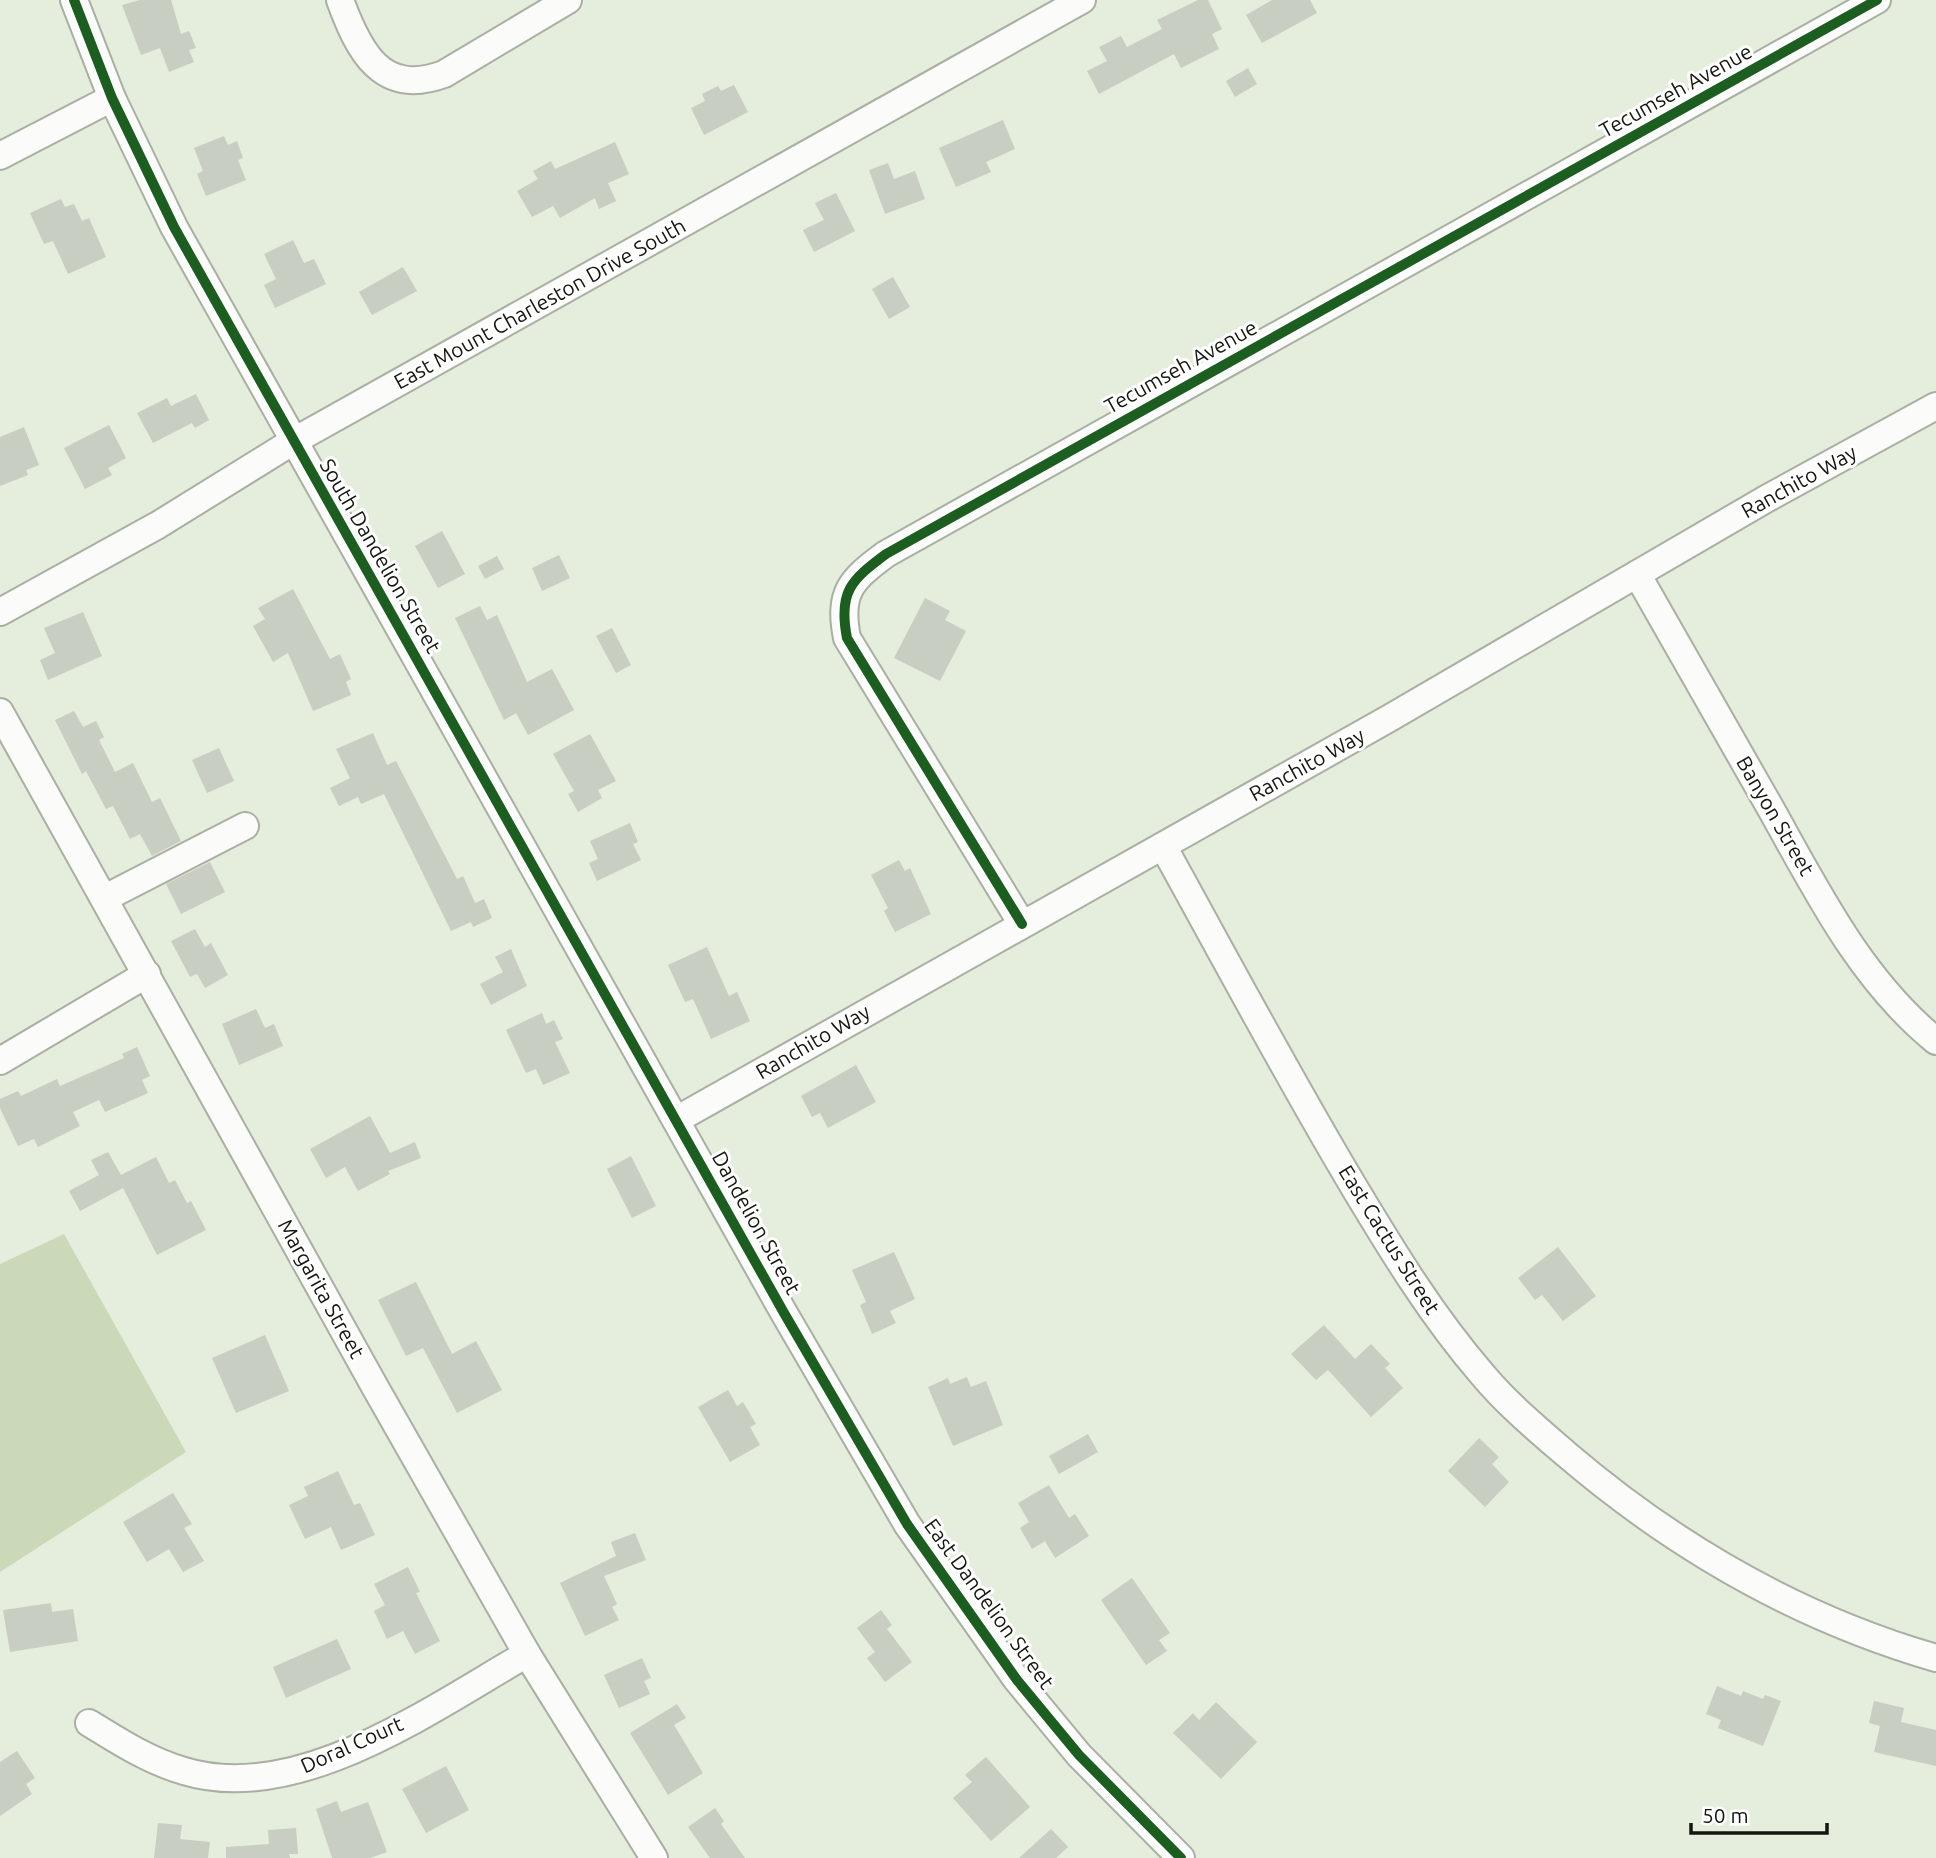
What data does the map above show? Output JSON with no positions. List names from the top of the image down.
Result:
{
  "streets": {
    "street": [
      "Tecumseh Avenue",
      "East Mount Charleston Drive South",
      "Ranchito Way",
      "South Dandelion Street",
      "Banyon Street",
      "Dandelion Street",
      "East Cactus Street",
      "Margarita Street",
      "East Dandelion Street",
      "Doral Court"
    ]
  },
  "crossings": [
    ["Tecumseh Avenue", "Ranchito Way"],
    ["East Mount Charleston Drive South", "South Dandelion Street"],
    ["Ranchito Way", "South Dandelion Street"],
    ["Ranchito Way", "Banyon Street"],
    ["Ranchito Way", "Dandelion Street"],
    ["Ranchito Way", "East Cactus Street"],
    ["South Dandelion Street", "Dandelion Street"],
    ["Dandelion Street", "East Dandelion Street"],
    ["Margarita Street", "Doral Court"]
  ],
  "scale_bar": "50 m"
}
